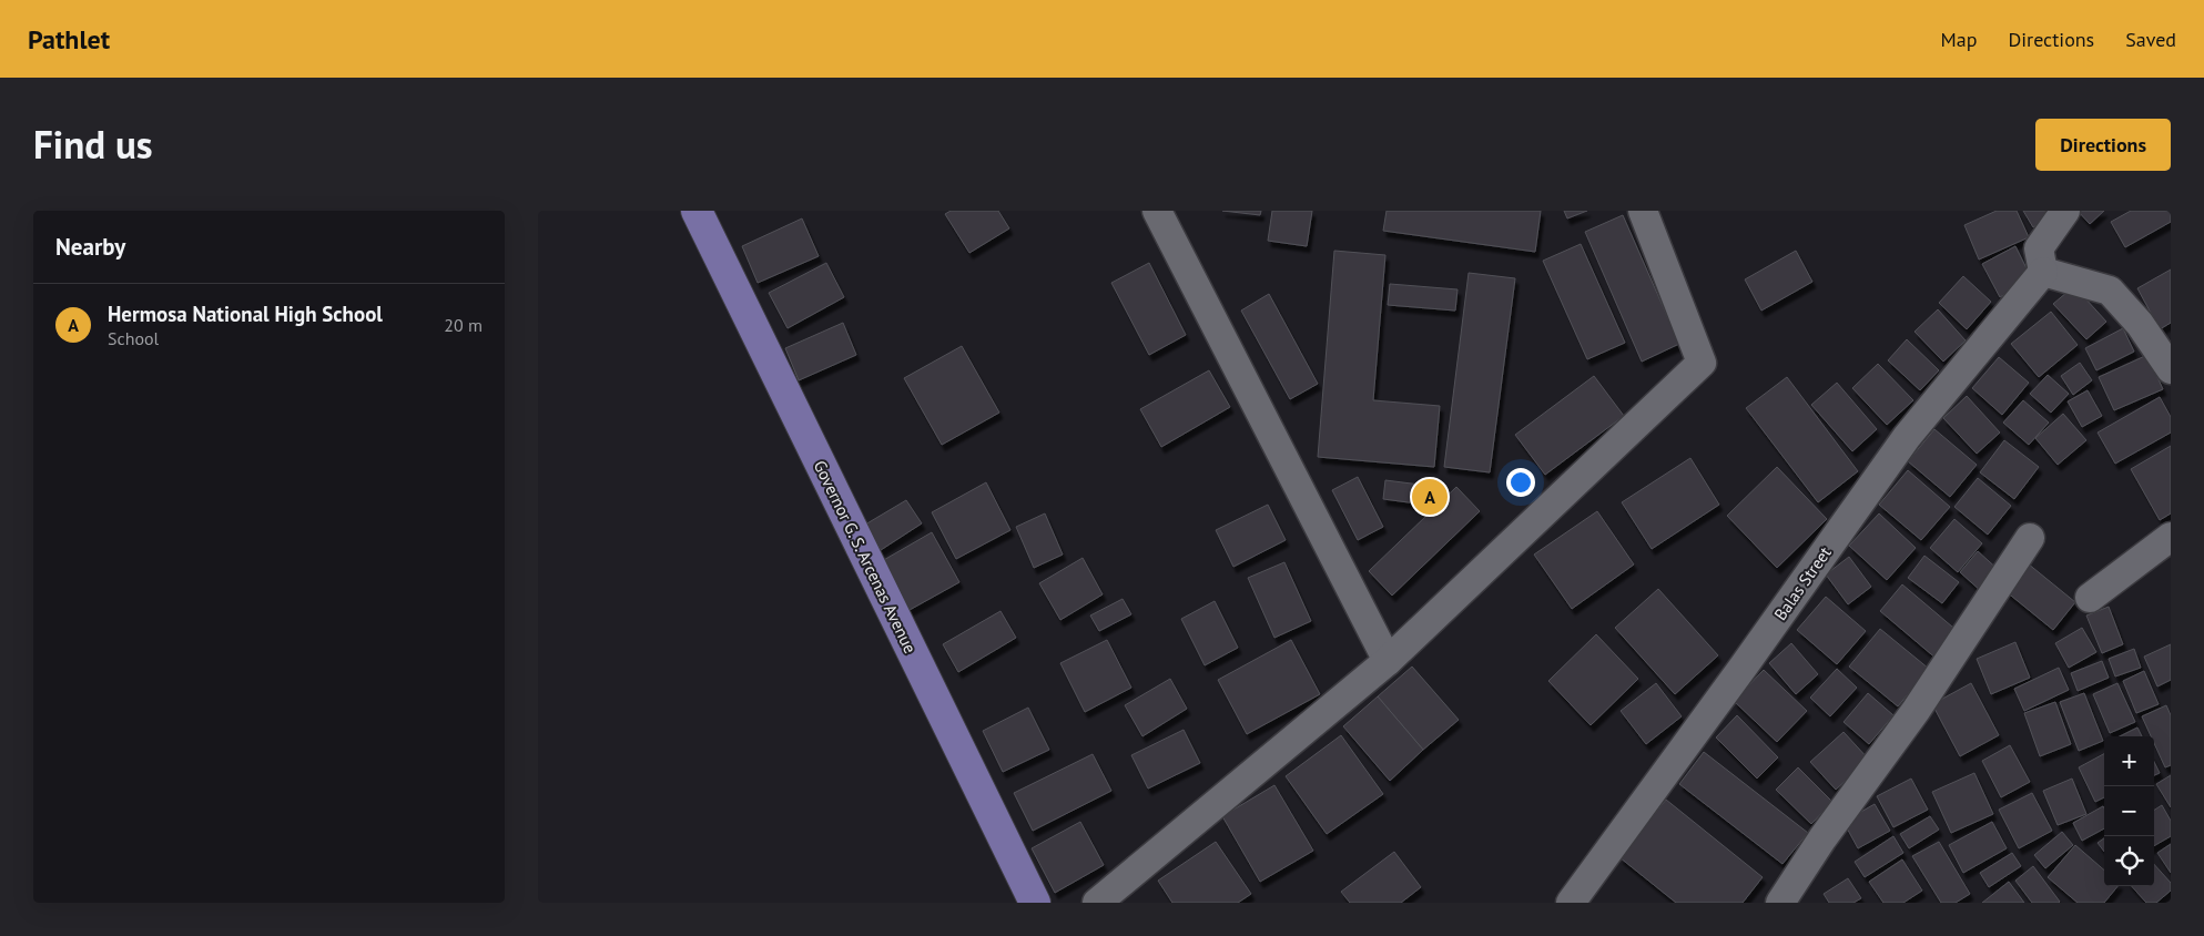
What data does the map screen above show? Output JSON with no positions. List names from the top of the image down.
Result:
{
  "streets": {
    "main road": ["Governor G. S. Arcenas Avenue"],
    "street": ["Balas Street"]
  },
  "page": {
    "header": "Pathlet",
    "nav": ["Map", "Directions", "Saved"],
    "title": "Find us",
    "buttons": "Directions",
    "heading": "Nearby",
    "list": [
      {
        "mark": "A",
        "name": "Hermosa National High School",
        "note": "School",
        "value": "20 m"
      }
    ],
    "pins": "A",
    "map_buttons": ["+", "−"]
  }
}
